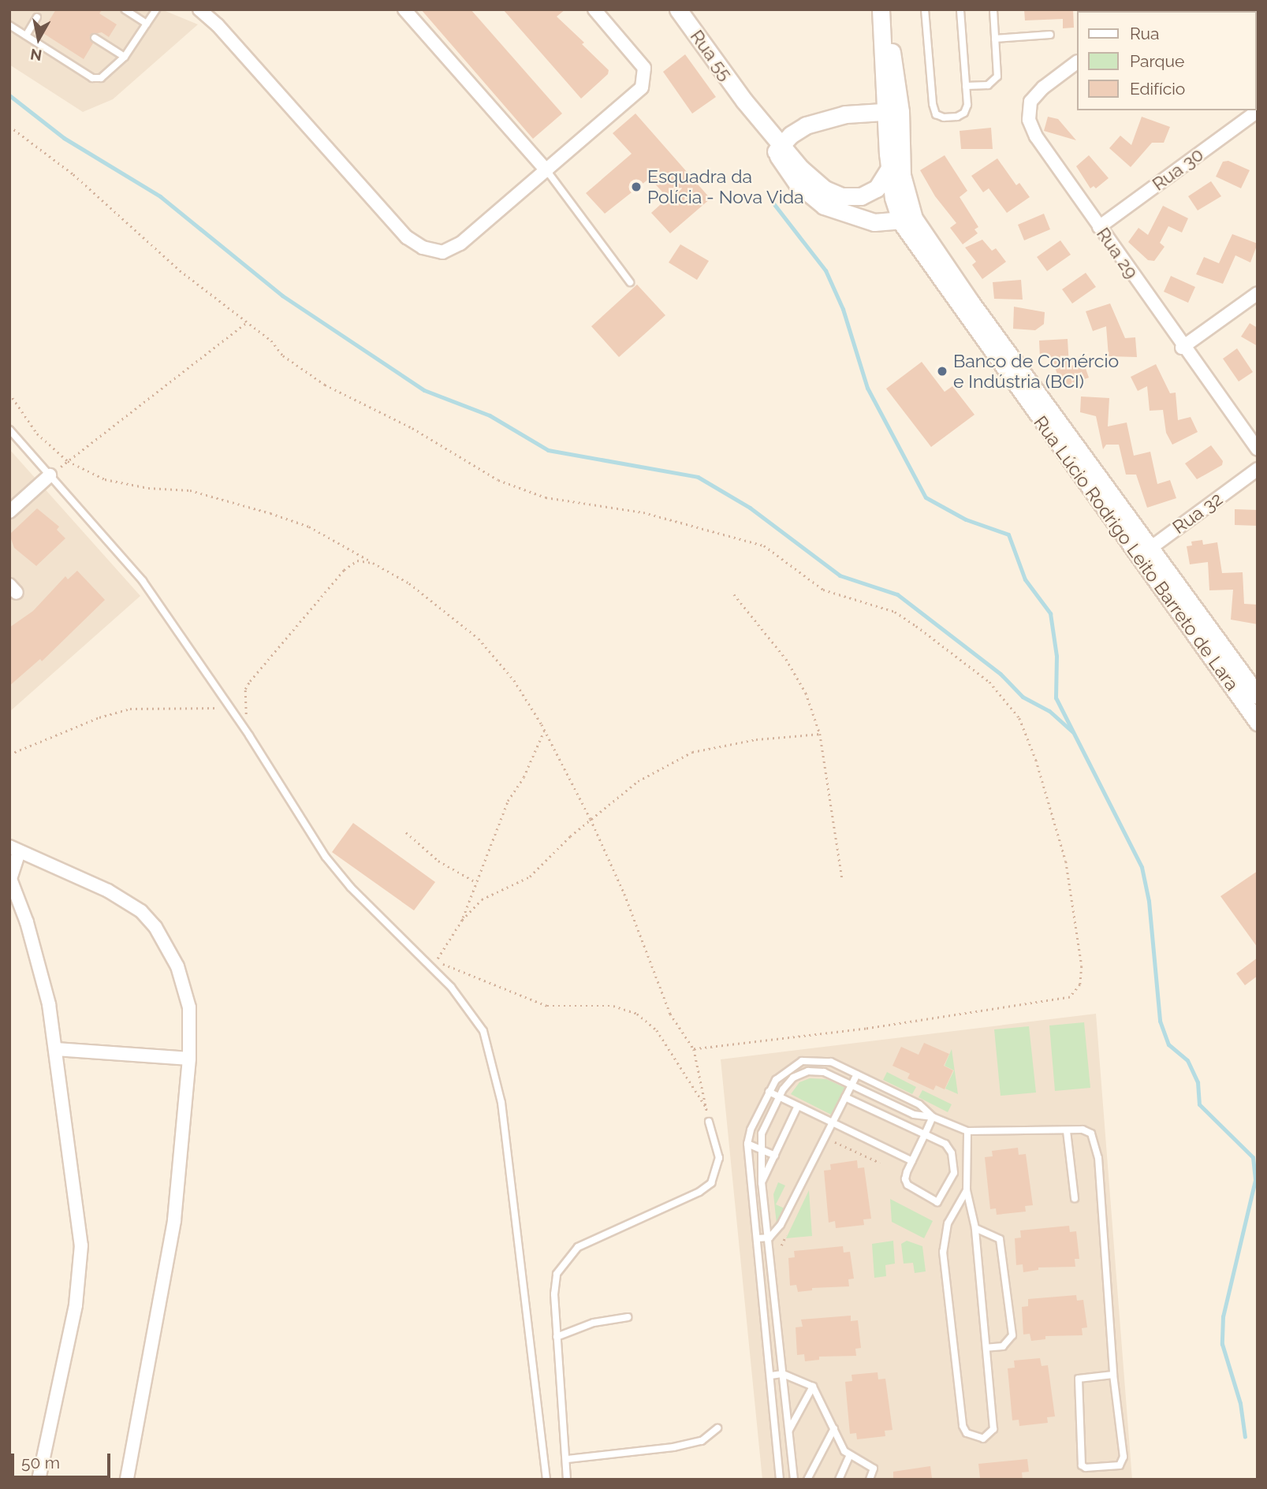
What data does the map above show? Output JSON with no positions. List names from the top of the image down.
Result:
{
  "streets": {
    "street": [
      "Rua 55",
      "Rua 30",
      "Rua 29",
      "Rua 32",
      "Rua Lúcio Rodrigo Leito Barreto de Lara"
    ]
  },
  "crossings": [
    ["Rua 30", "Rua 29"],
    ["Rua 32", "Rua Lúcio Rodrigo Leito Barreto de Lara"]
  ],
  "places": ["Esquadra da Polícia - Nova Vida", "Banco de Comércio e Indústria (BCI)"],
  "legend": ["Rua", "Parque", "Edifício"],
  "scale_bar": "50 m",
  "north": "bottom"
}
